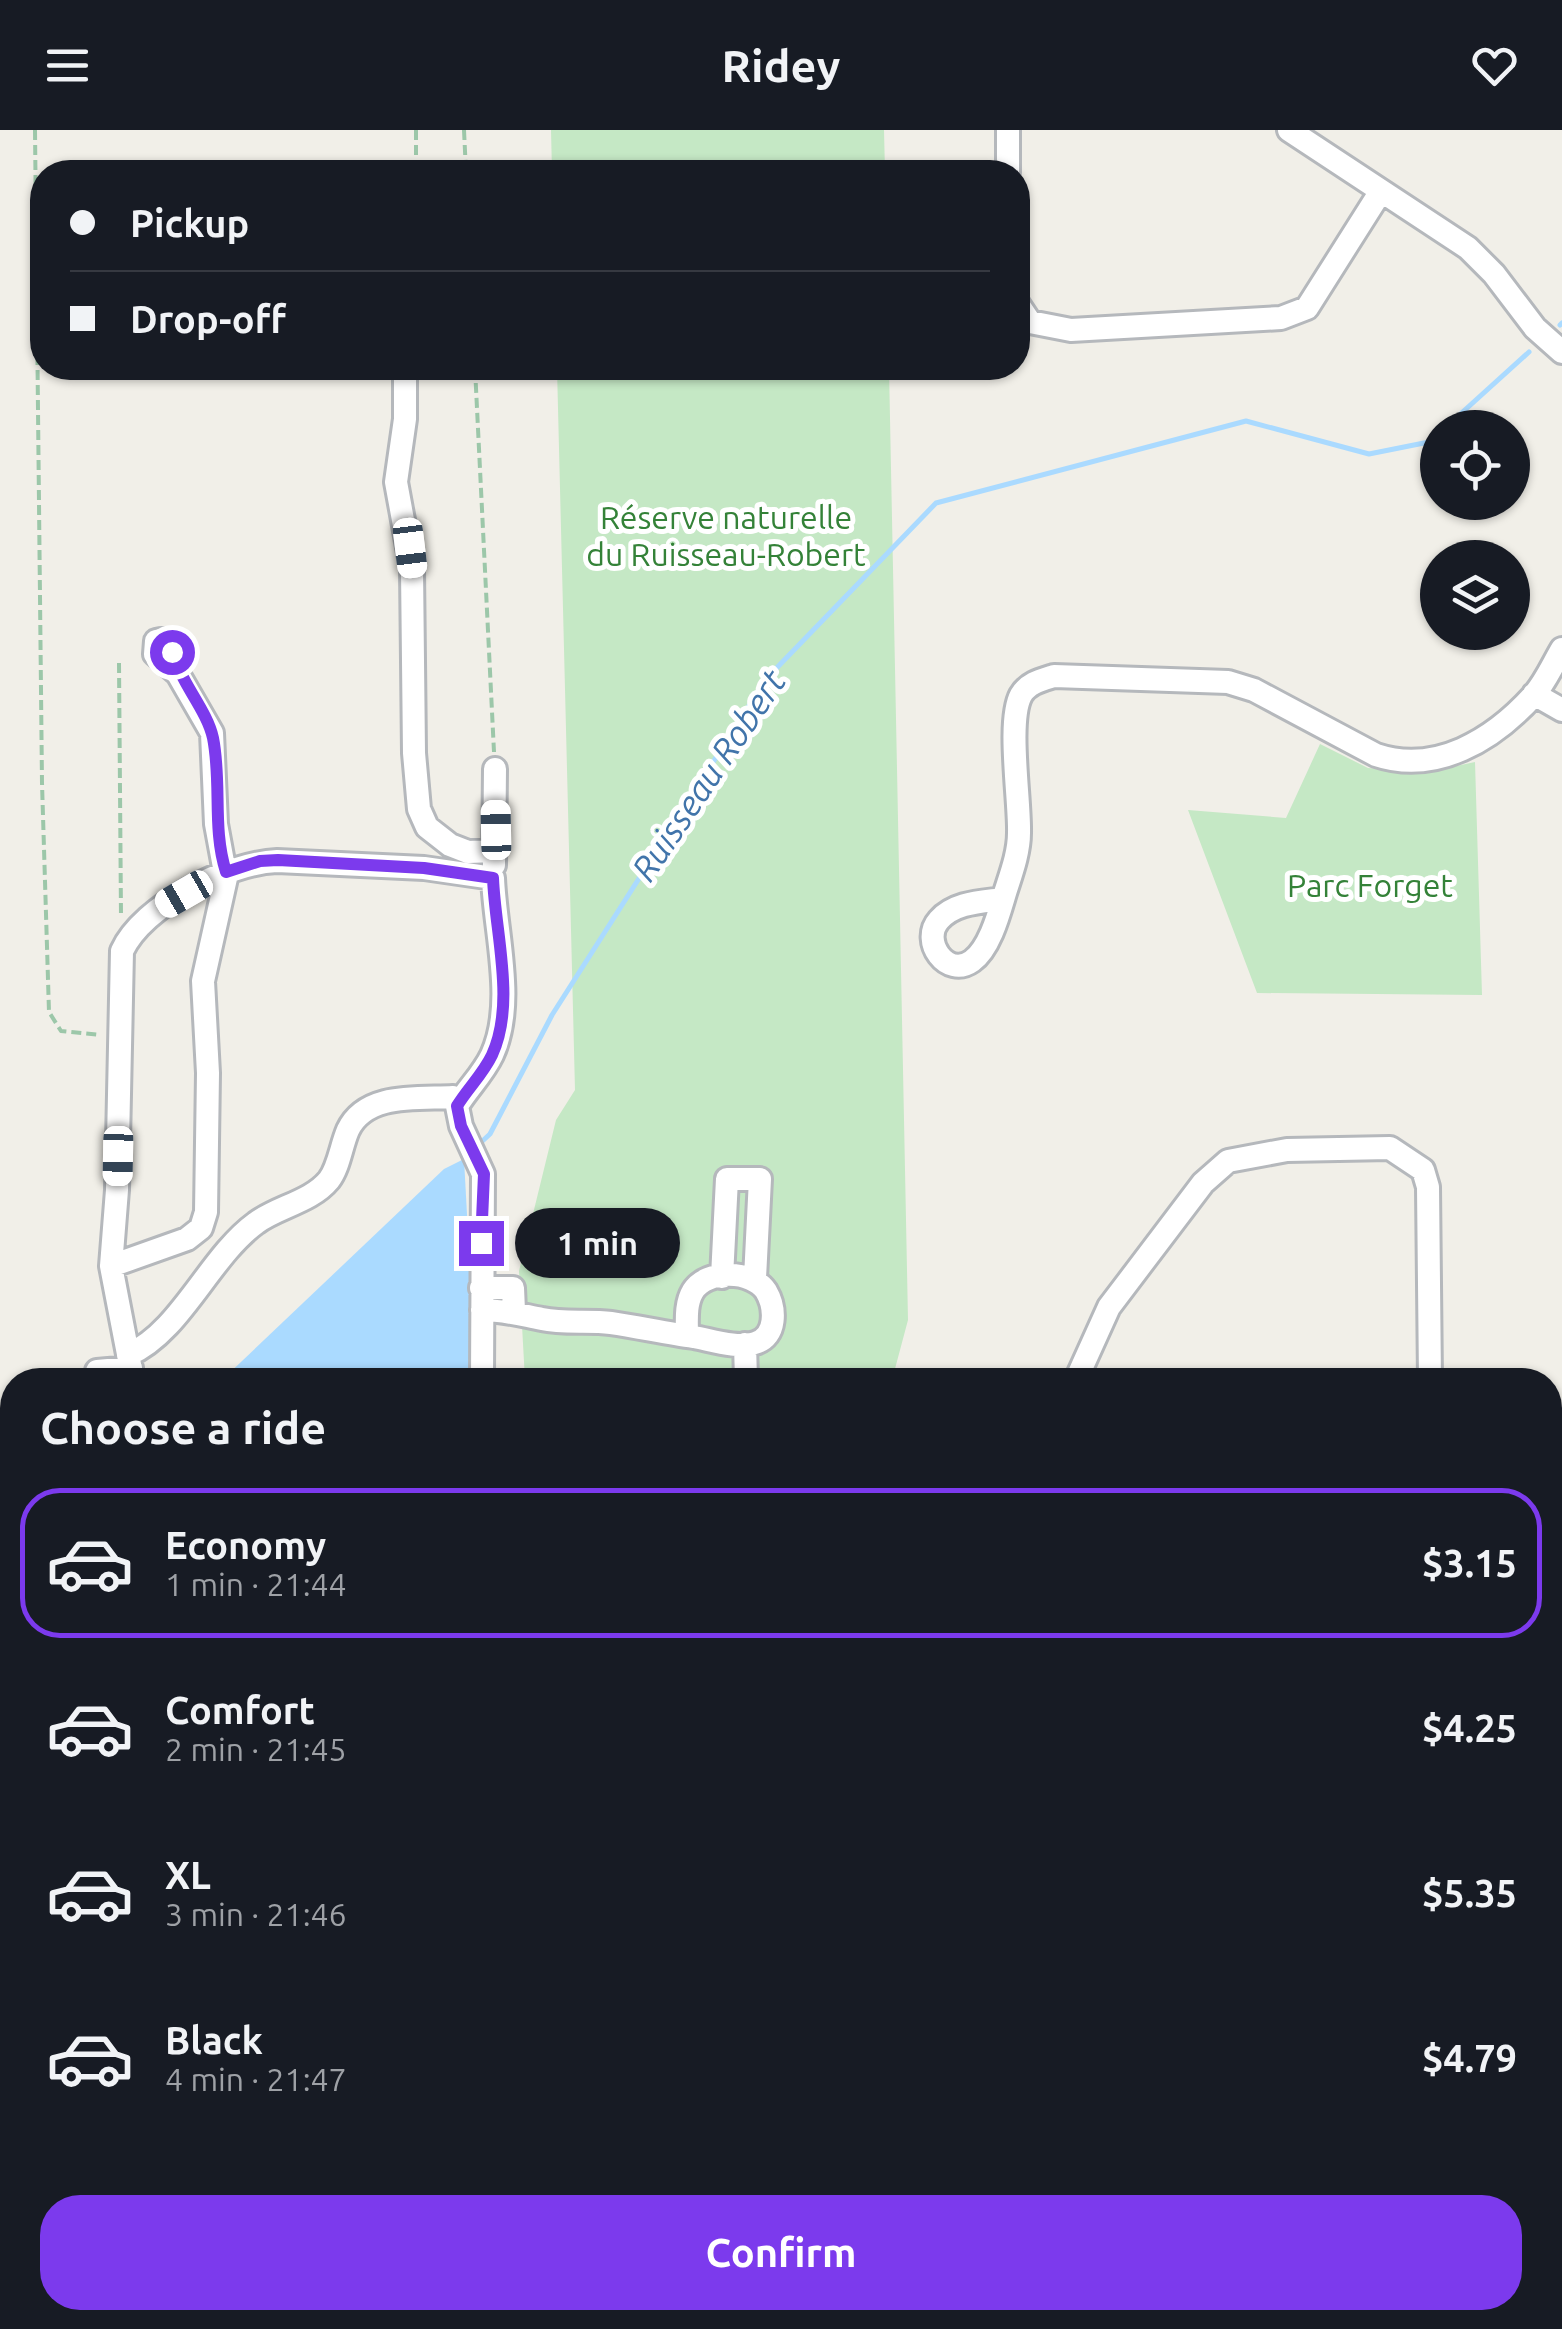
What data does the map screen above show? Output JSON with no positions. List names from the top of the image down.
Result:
{
  "water": ["Ruisseau Robert"],
  "parks": ["Réserve naturelle du Ruisseau-Robert", "Parc Forget"],
  "page": {
    "header": "Ridey",
    "banner": ["Pickup", "Drop-off"],
    "bubble": "1 min",
    "heading": "Choose a ride",
    "list": [
      {
        "name": "Economy",
        "note": "1 min · 21:44",
        "value": "$3.15"
      },
      {
        "name": "Comfort",
        "note": "2 min · 21:45",
        "value": "$4.25"
      },
      {
        "name": "XL",
        "note": "3 min · 21:46",
        "value": "$5.35"
      },
      {
        "name": "Black",
        "note": "4 min · 21:47",
        "value": "$4.79"
      }
    ],
    "buttons": "Confirm"
  }
}
